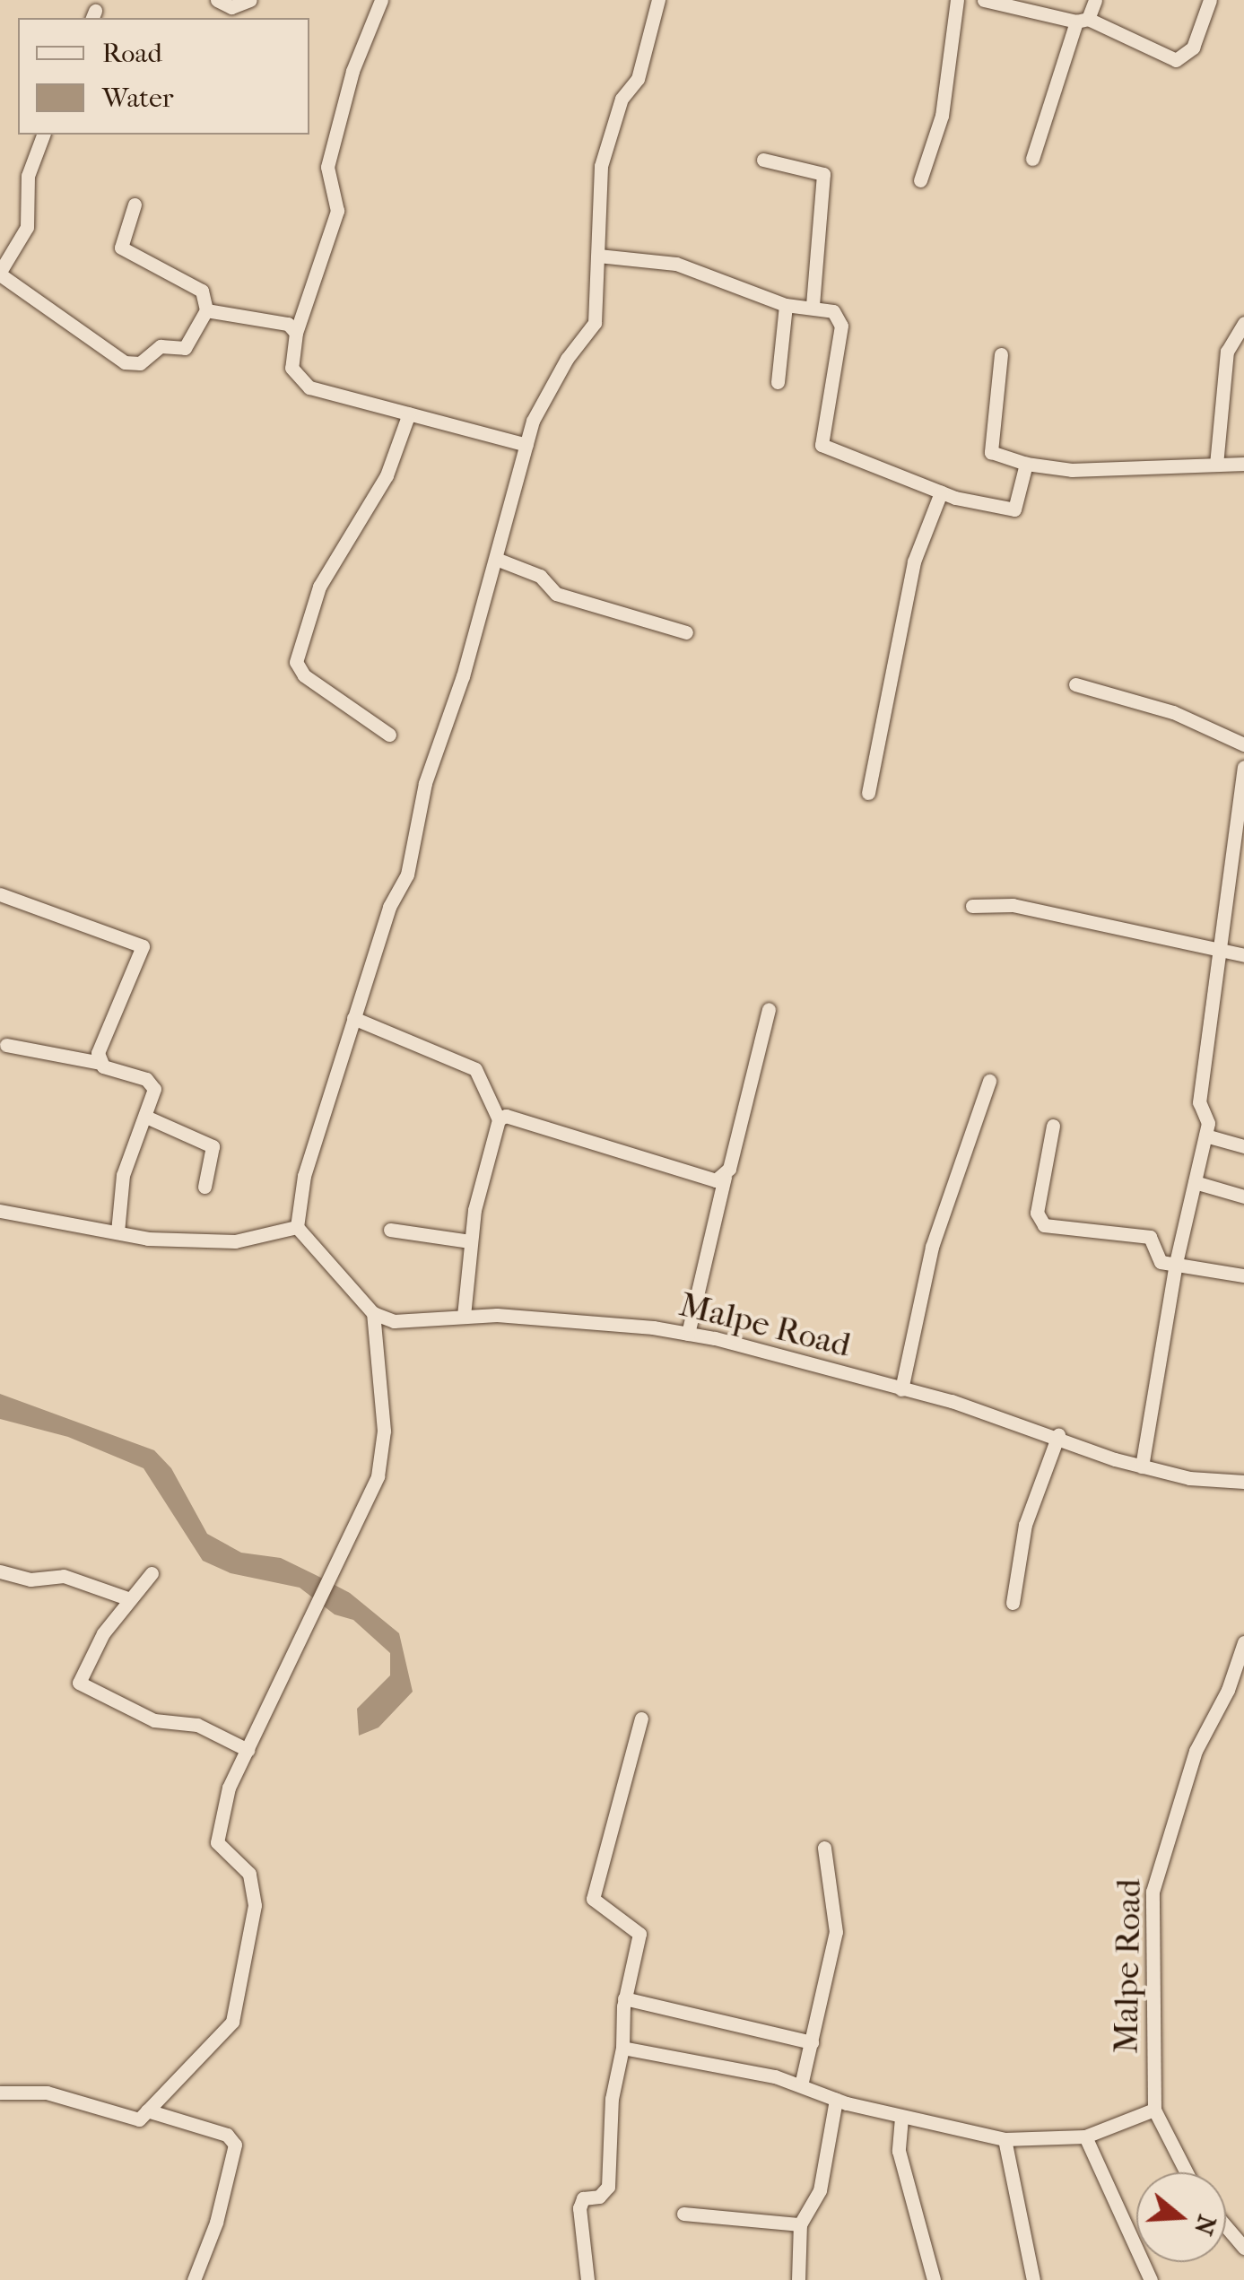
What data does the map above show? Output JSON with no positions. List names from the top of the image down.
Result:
{
  "streets": {
    "street": ["Malpe Road"]
  },
  "legend": ["Road", "Water"],
  "north": "right"
}
